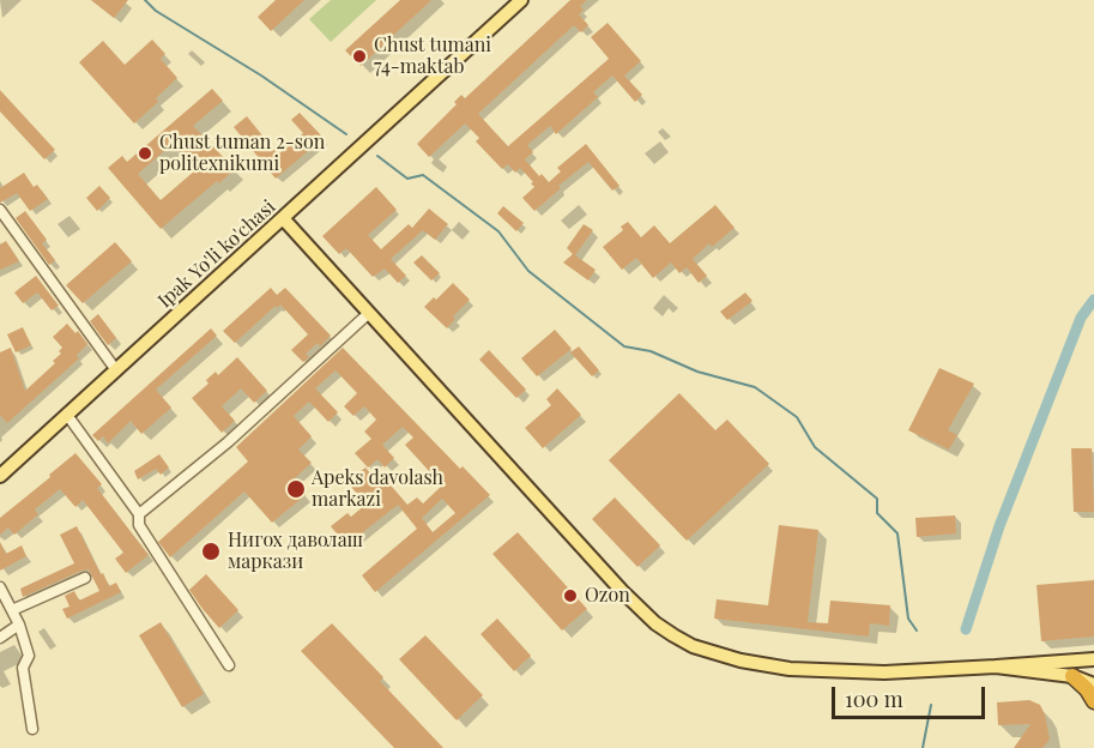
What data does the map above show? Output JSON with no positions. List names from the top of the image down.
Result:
{
  "streets": {
    "main road": ["Ipak Yo'li ko'chasi"]
  },
  "places": [
    "Chust tumani 74-maktab",
    "Chust tuman 2-son politexnikumi",
    "Apeks davolash markazi",
    "Нигох даволаш маркази",
    "Ozon"
  ],
  "scale_bar": "100 m"
}
